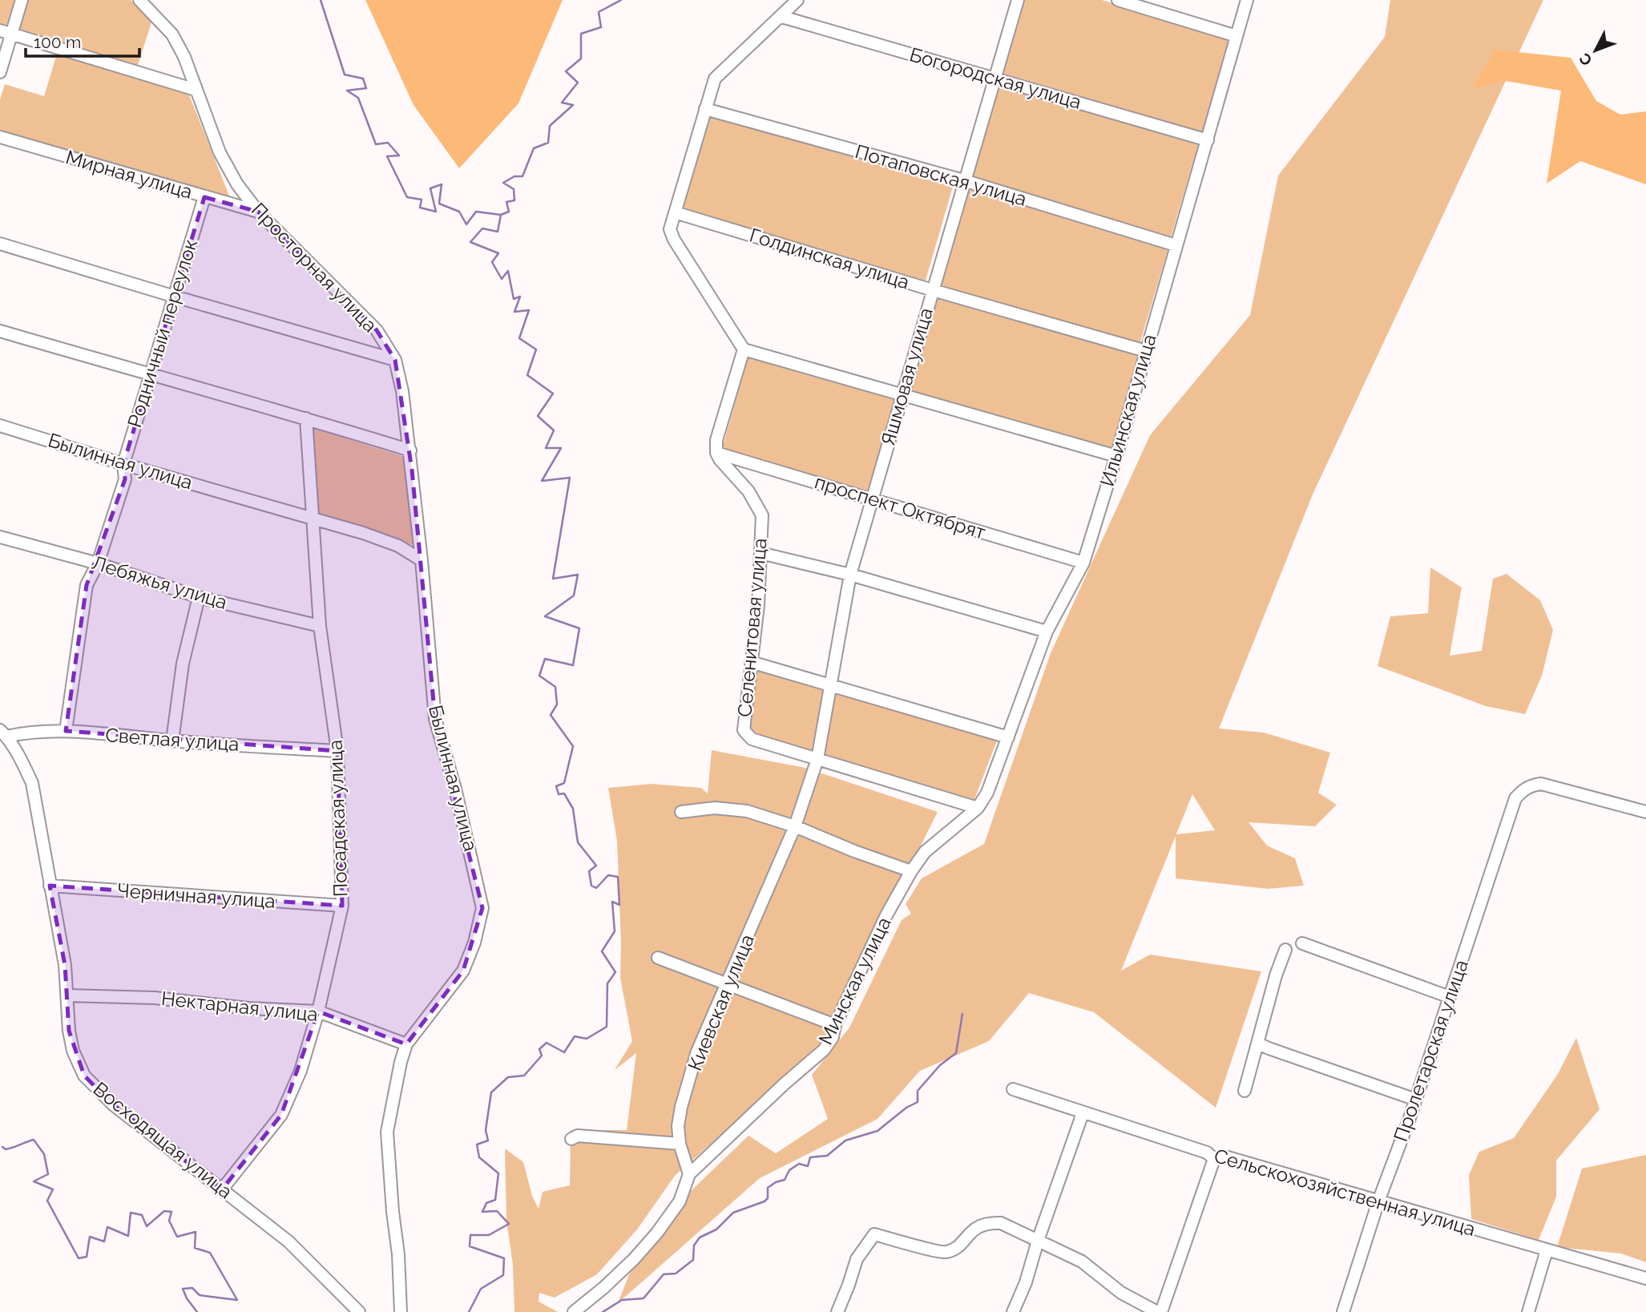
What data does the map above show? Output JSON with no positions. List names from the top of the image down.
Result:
{
  "streets": {
    "street": [
      "Богородская улица",
      "Мирная улица",
      "Потаповская улица",
      "Голдинская улица",
      "Просторная улица",
      "Родничный переулок",
      "Яшмовая улица",
      "Ильинская улица",
      "Былинная улица",
      "проспект Октябрят",
      "Лебяжья улица",
      "Селенитовая улица",
      "Светлая улица",
      "Посадская улица",
      "Черничная улица",
      "Минская улица",
      "Киевская улица",
      "Нектарная улица",
      "Пролетарская улица",
      "Восходящая улица",
      "Сельскохозяйственная улица"
    ]
  },
  "crossings": [
    ["Богородская улица", "Яшмовая улица"],
    ["Богородская улица", "Ильинская улица"],
    ["Мирная улица", "Просторная улица"],
    ["Мирная улица", "Родничный переулок"],
    ["Потаповская улица", "Яшмовая улица"],
    ["Потаповская улица", "Ильинская улица"],
    ["Голдинская улица", "Яшмовая улица"],
    ["Голдинская улица", "Ильинская улица"],
    ["Просторная улица", "Былинная улица"],
    ["Родничный переулок", "Былинная улица"],
    ["Родничный переулок", "Лебяжья улица"],
    ["Родничный переулок", "Светлая улица"],
    ["Яшмовая улица", "проспект Октябрят"],
    ["Яшмовая улица", "Селенитовая улица"],
    ["Яшмовая улица", "Киевская улица"],
    ["Ильинская улица", "проспект Октябрят"],
    ["Ильинская улица", "Минская улица"],
    ["Былинная улица", "Посадская улица"],
    ["Былинная улица", "Нектарная улица"],
    ["проспект Октябрят", "Селенитовая улица"],
    ["Лебяжья улица", "Посадская улица"],
    ["Селенитовая улица", "Киевская улица"],
    ["Светлая улица", "Посадская улица"],
    ["Светлая улица", "Восходящая улица"],
    ["Посадская улица", "Черничная улица"],
    ["Посадская улица", "Нектарная улица"],
    ["Посадская улица", "Восходящая улица"],
    ["Черничная улица", "Восходящая улица"],
    ["Минская улица", "Киевская улица"],
    ["Нектарная улица", "Восходящая улица"],
    ["Пролетарская улица", "Сельскохозяйственная улица"]
  ],
  "scale_bar": "100 m",
  "north": "bottom left"
}
